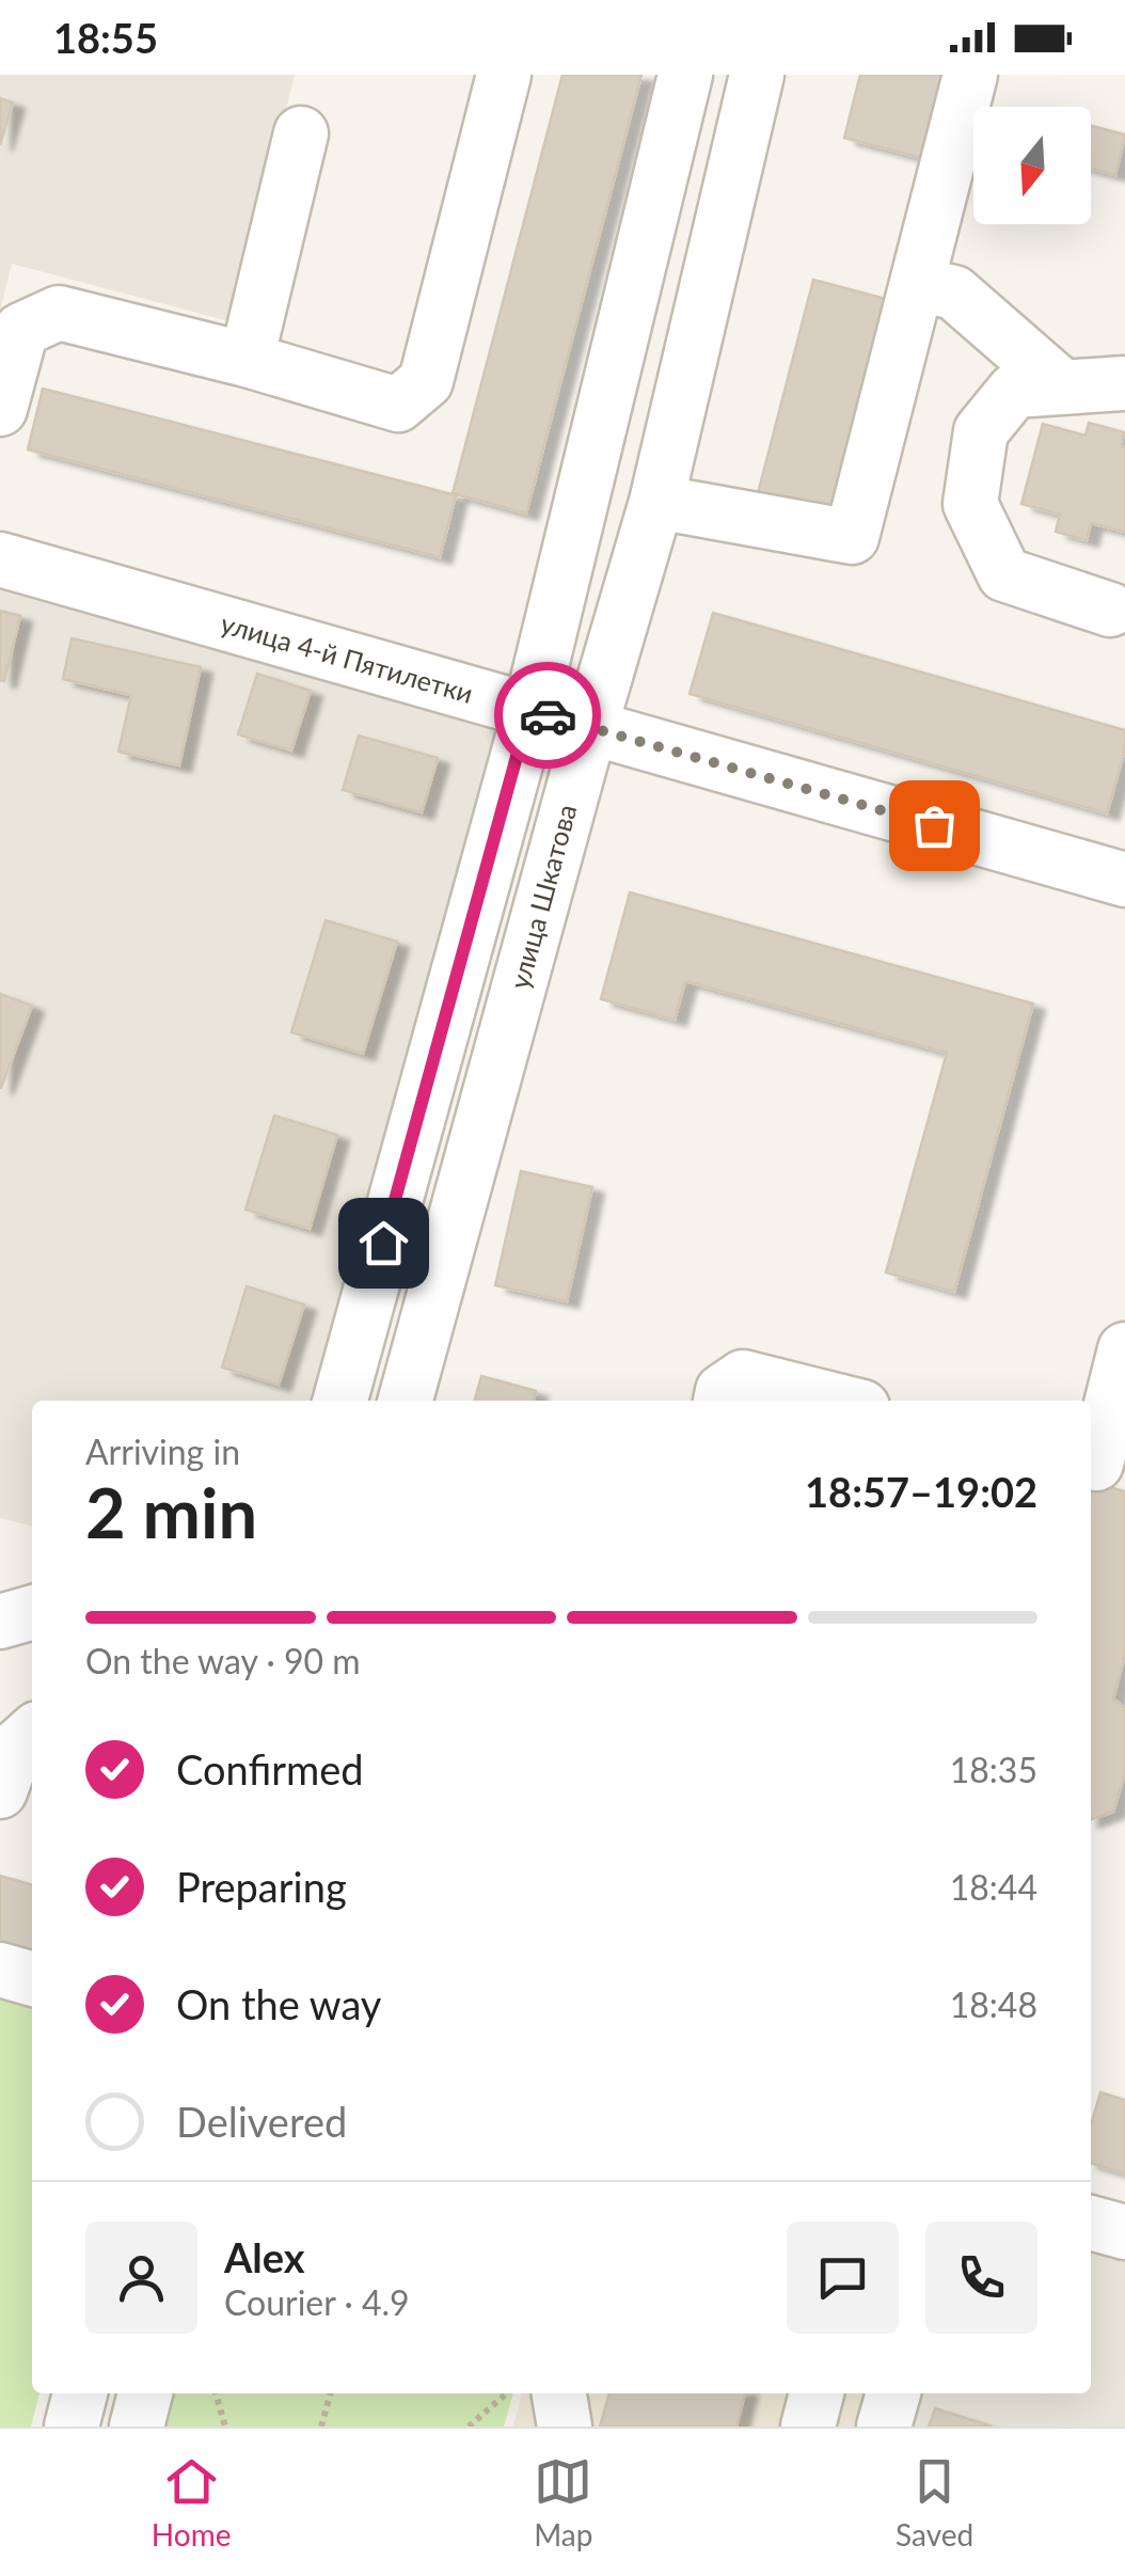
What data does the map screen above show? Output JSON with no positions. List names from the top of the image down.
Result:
{
  "streets": {
    "street": ["улица 4-й Пятилетки", "улица Шкатова"]
  },
  "crossings": [
    ["улица 4-й Пятилетки", "улица Шкатова"]
  ],
  "north": "bottom",
  "page": {
    "status": "18:55",
    "heading": ["2 min", "Arriving in", "18:57–19:02"],
    "panel": ["Alex", "Courier · 4.9"],
    "bar": "On the way · 90 m",
    "list": [
      ["Confirmed", "18:35"],
      ["Preparing", "18:44"],
      ["On the way", "18:48"],
      "Delivered"
    ],
    "tabs": ["Home", "Map", "Saved"]
  }
}
